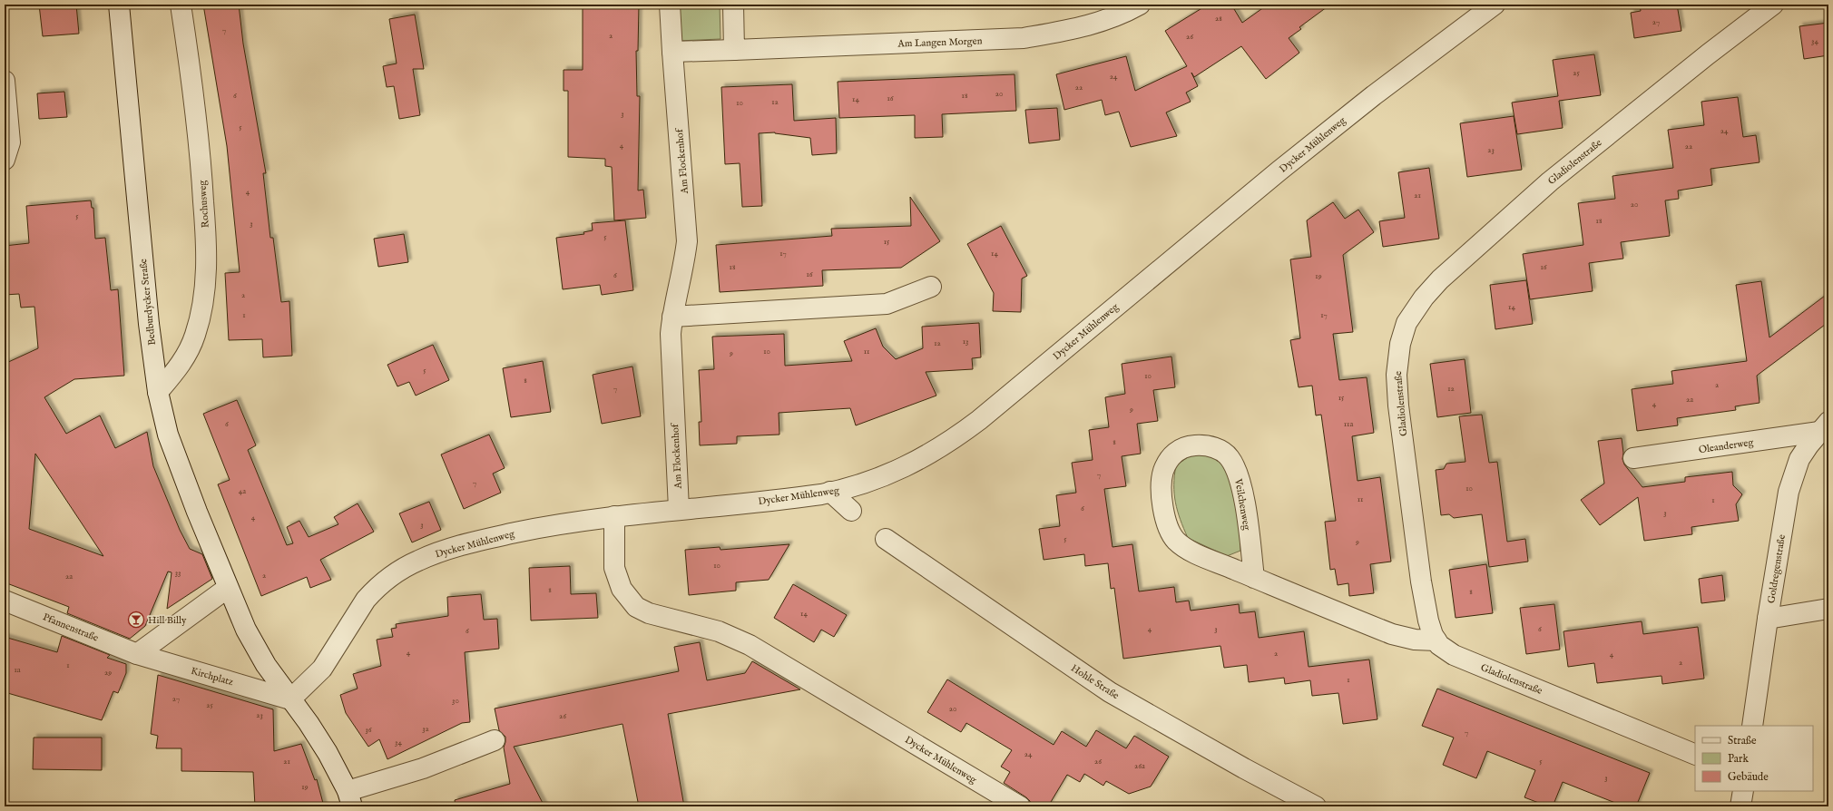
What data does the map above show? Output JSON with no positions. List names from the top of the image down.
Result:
{
  "streets": {
    "street": [
      "Am Langen Morgen",
      "Dycker Mühlenweg",
      "Am Flockenhof",
      "Gladiolenstraße",
      "Rochusweg",
      "Bedburdycker Straße",
      "Oleanderweg",
      "Veilchenweg",
      "Goldregenstraße",
      "Pfannenstraße",
      "Kirchplatz",
      "Hohle Straße"
    ]
  },
  "crossings": [
    ["Am Langen Morgen", "Am Flockenhof"],
    ["Dycker Mühlenweg", "Am Flockenhof"],
    ["Dycker Mühlenweg", "Bedburdycker Straße"],
    ["Dycker Mühlenweg", "Kirchplatz"],
    ["Gladiolenstraße", "Veilchenweg"],
    ["Rochusweg", "Bedburdycker Straße"],
    ["Bedburdycker Straße", "Kirchplatz"],
    ["Oleanderweg", "Goldregenstraße"],
    ["Pfannenstraße", "Kirchplatz"]
  ],
  "places": {
    "bar": ["Hill Billy"]
  },
  "house_numbers": [
    "28",
    "27",
    "7",
    "2",
    "26",
    "34",
    "25",
    "24",
    "22",
    "20",
    "6",
    "18",
    "16",
    "14",
    "12",
    "10",
    "3",
    "5",
    "24",
    "4",
    "22",
    "23",
    "4",
    "21",
    "20",
    "5",
    "18",
    "3",
    "5",
    "15",
    "17",
    "14",
    "18",
    "16",
    "16",
    "6",
    "19",
    "2",
    "14",
    "1",
    "17",
    "13",
    "12",
    "10",
    "11",
    "9",
    "5",
    "10",
    "8",
    "2",
    "7",
    "12",
    "15",
    "2a",
    "4",
    "9",
    "6",
    "11a",
    "8",
    "7",
    "7",
    "10",
    "4a",
    "11",
    "1",
    "6",
    "3",
    "4",
    "3",
    "5",
    "9",
    "10",
    "33",
    "2",
    "2a",
    "8",
    "8",
    "14",
    "4",
    "3",
    "6",
    "6",
    "4",
    "2",
    "4",
    "2",
    "1",
    "1a",
    "29",
    "1",
    "27",
    "30",
    "25",
    "20",
    "23",
    "26",
    "32",
    "36",
    "7",
    "34",
    "24",
    "21",
    "26",
    "5",
    "26a",
    "3",
    "19"
  ],
  "legend": ["Straße", "Park", "Gebäude"]
}
